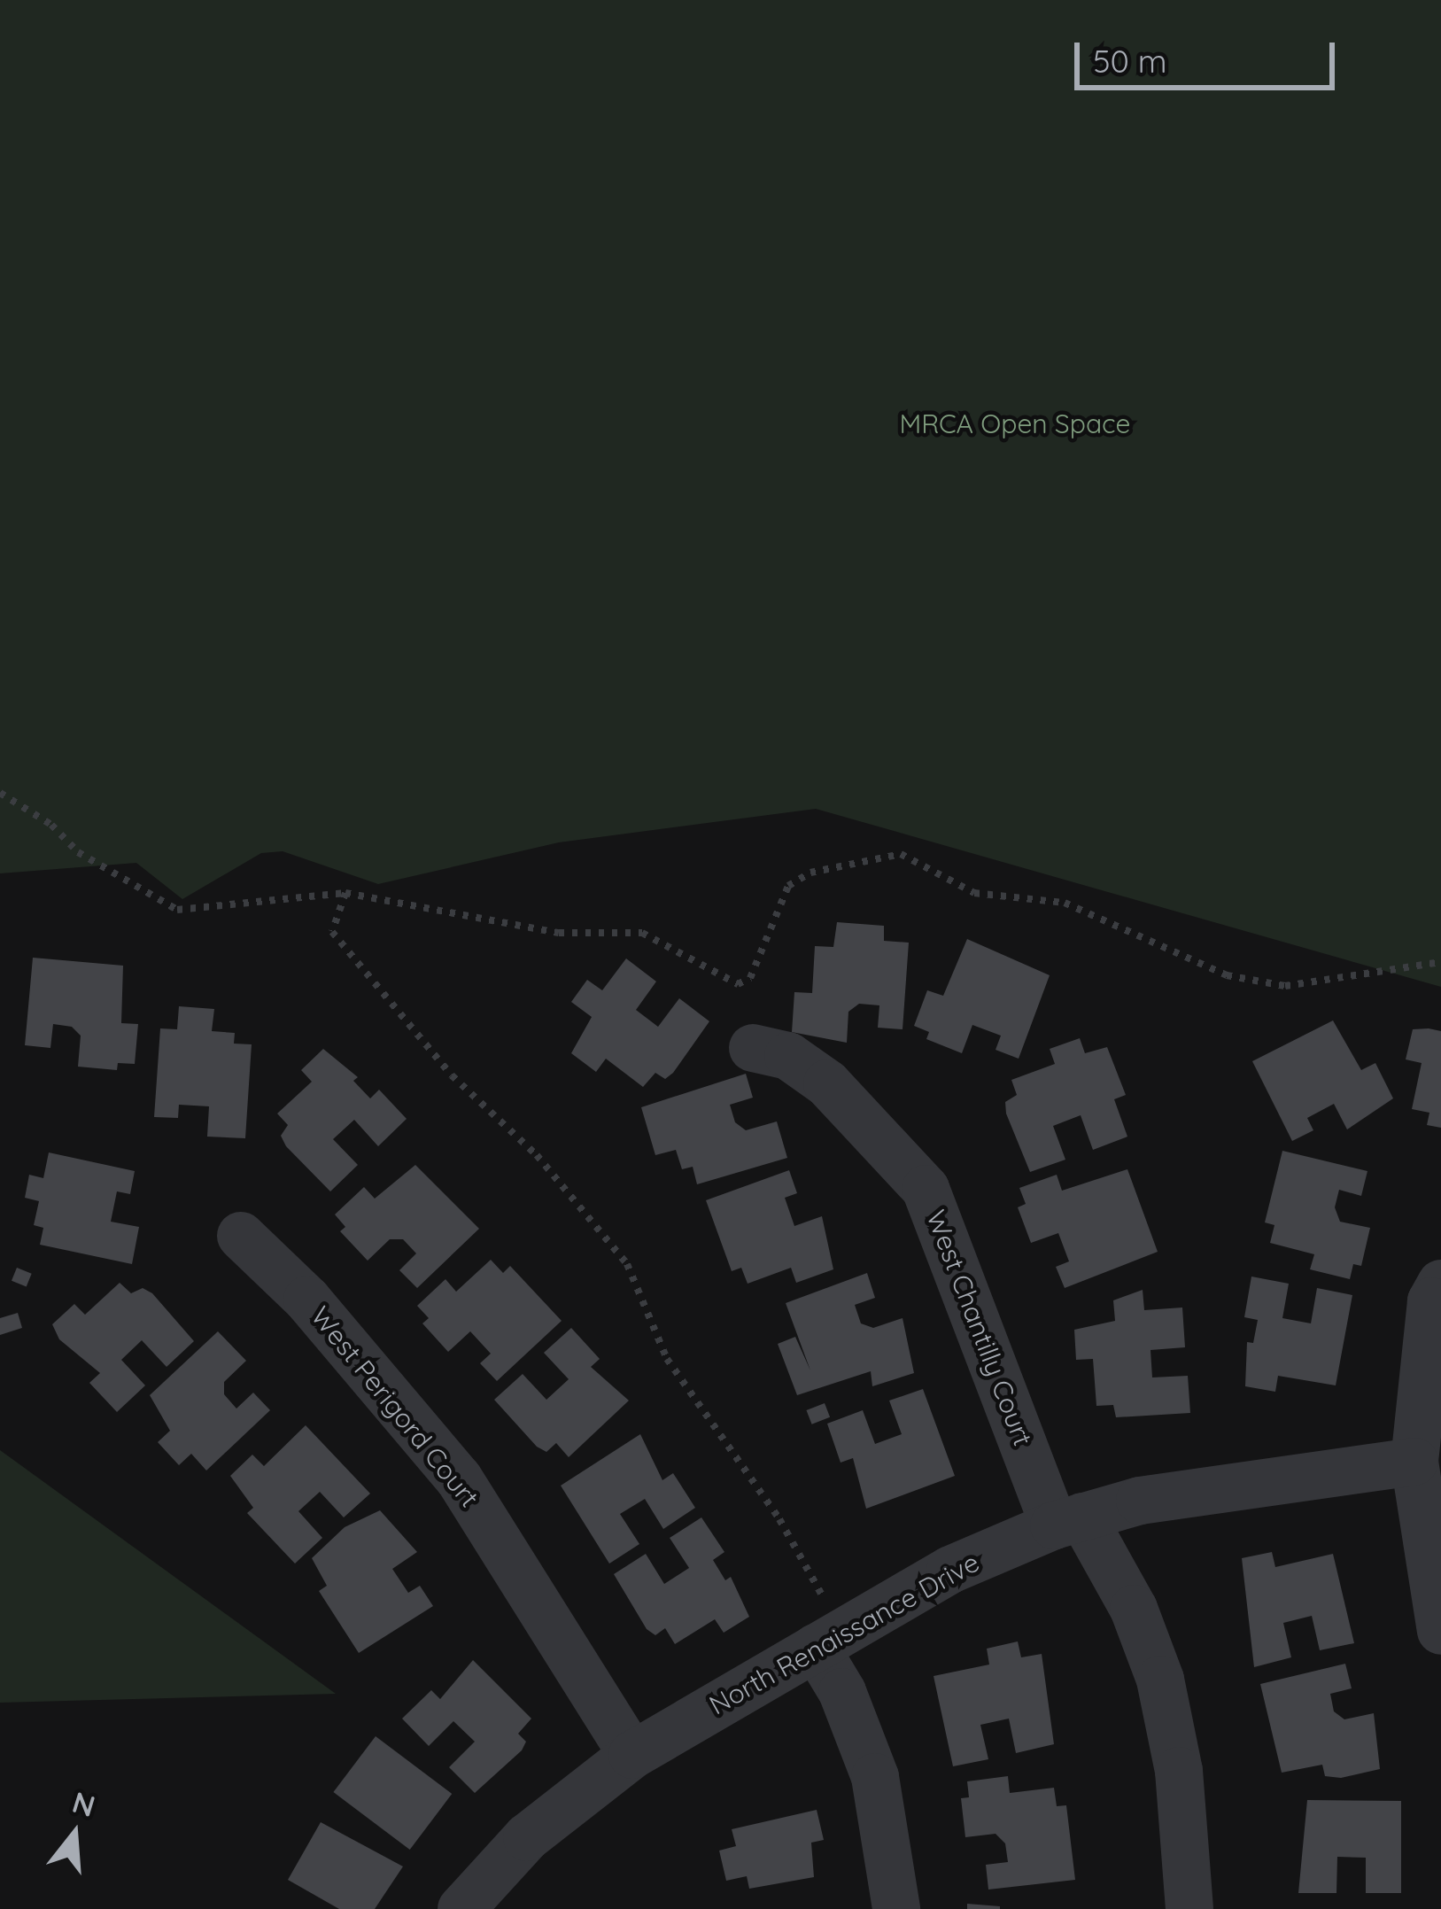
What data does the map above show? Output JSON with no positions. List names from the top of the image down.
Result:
{
  "streets": {
    "street": ["West Chantilly Court", "West Perigord Court", "North Renaissance Drive"]
  },
  "crossings": [
    ["West Chantilly Court", "North Renaissance Drive"],
    ["West Perigord Court", "North Renaissance Drive"]
  ],
  "parks": ["MRCA Open Space"],
  "scale_bar": "50 m",
  "north": "top"
}
